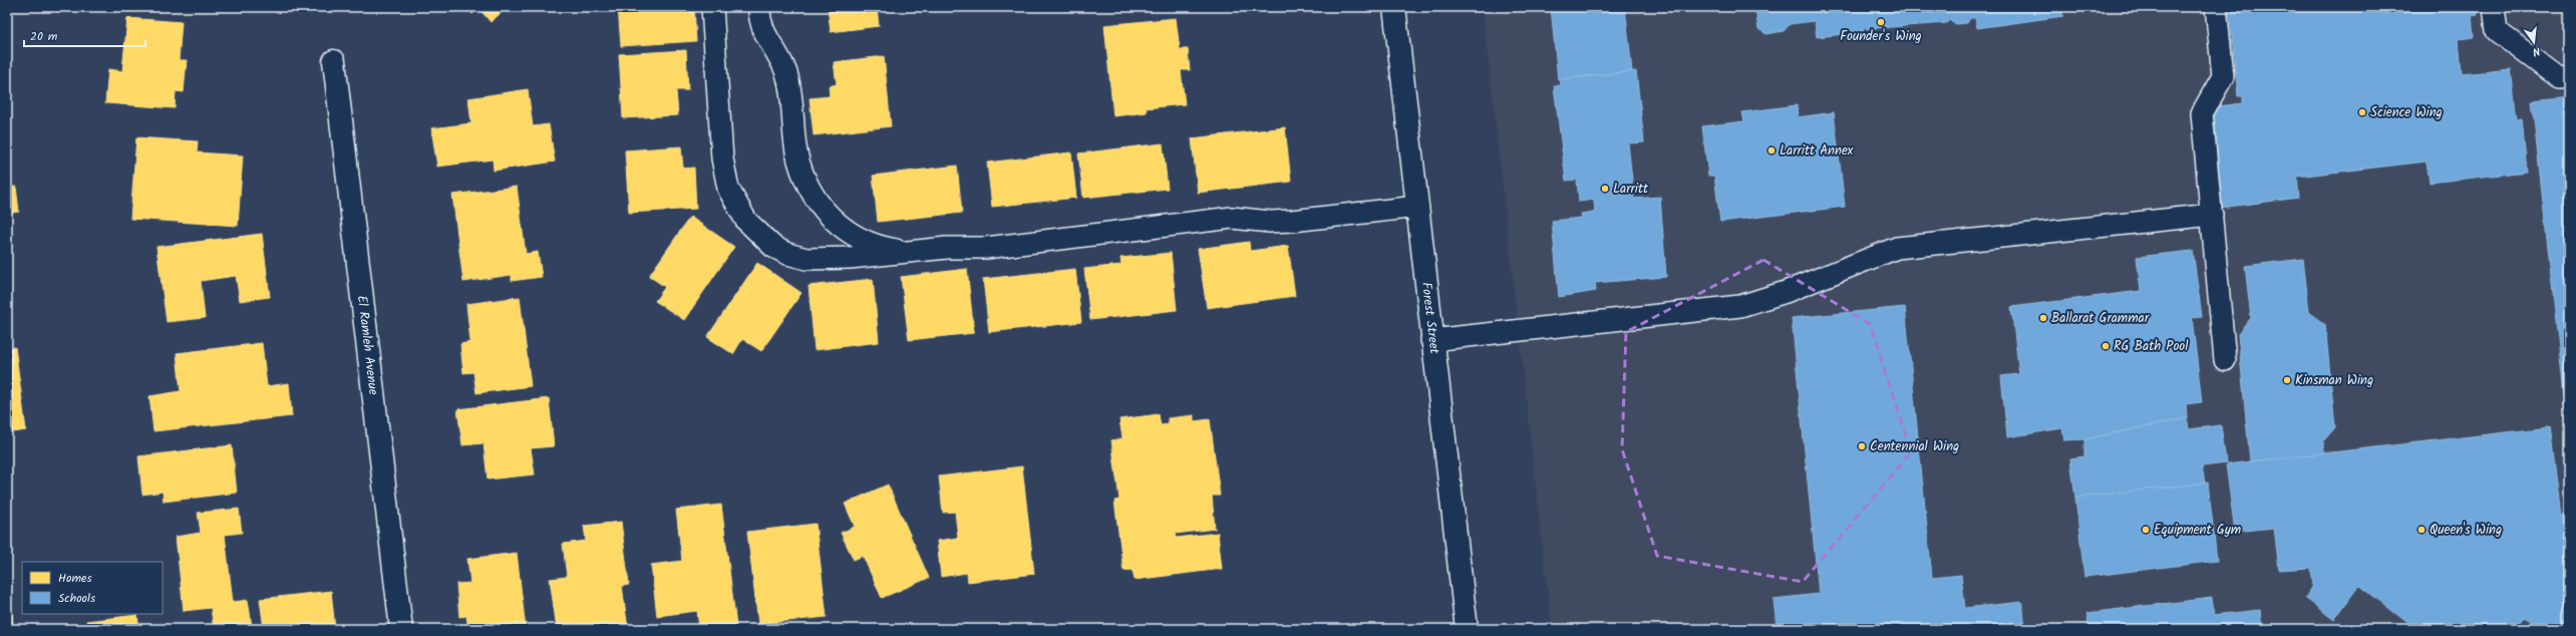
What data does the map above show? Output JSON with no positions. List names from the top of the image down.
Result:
{
  "streets": {
    "street": ["Forest Street", "El Ramleh Avenue"]
  },
  "places": [
    "Founder's Wing",
    "Science Wing",
    "Larritt Annex",
    "Larritt",
    "Ballarat Grammar",
    "RG Bath Pool",
    "Kinsman Wing",
    "Centennial Wing",
    "Equipment Gym",
    "Queen's Wing"
  ],
  "legend": ["Homes", "Schools"],
  "scale_bar": "20 m",
  "north": "bottom"
}
